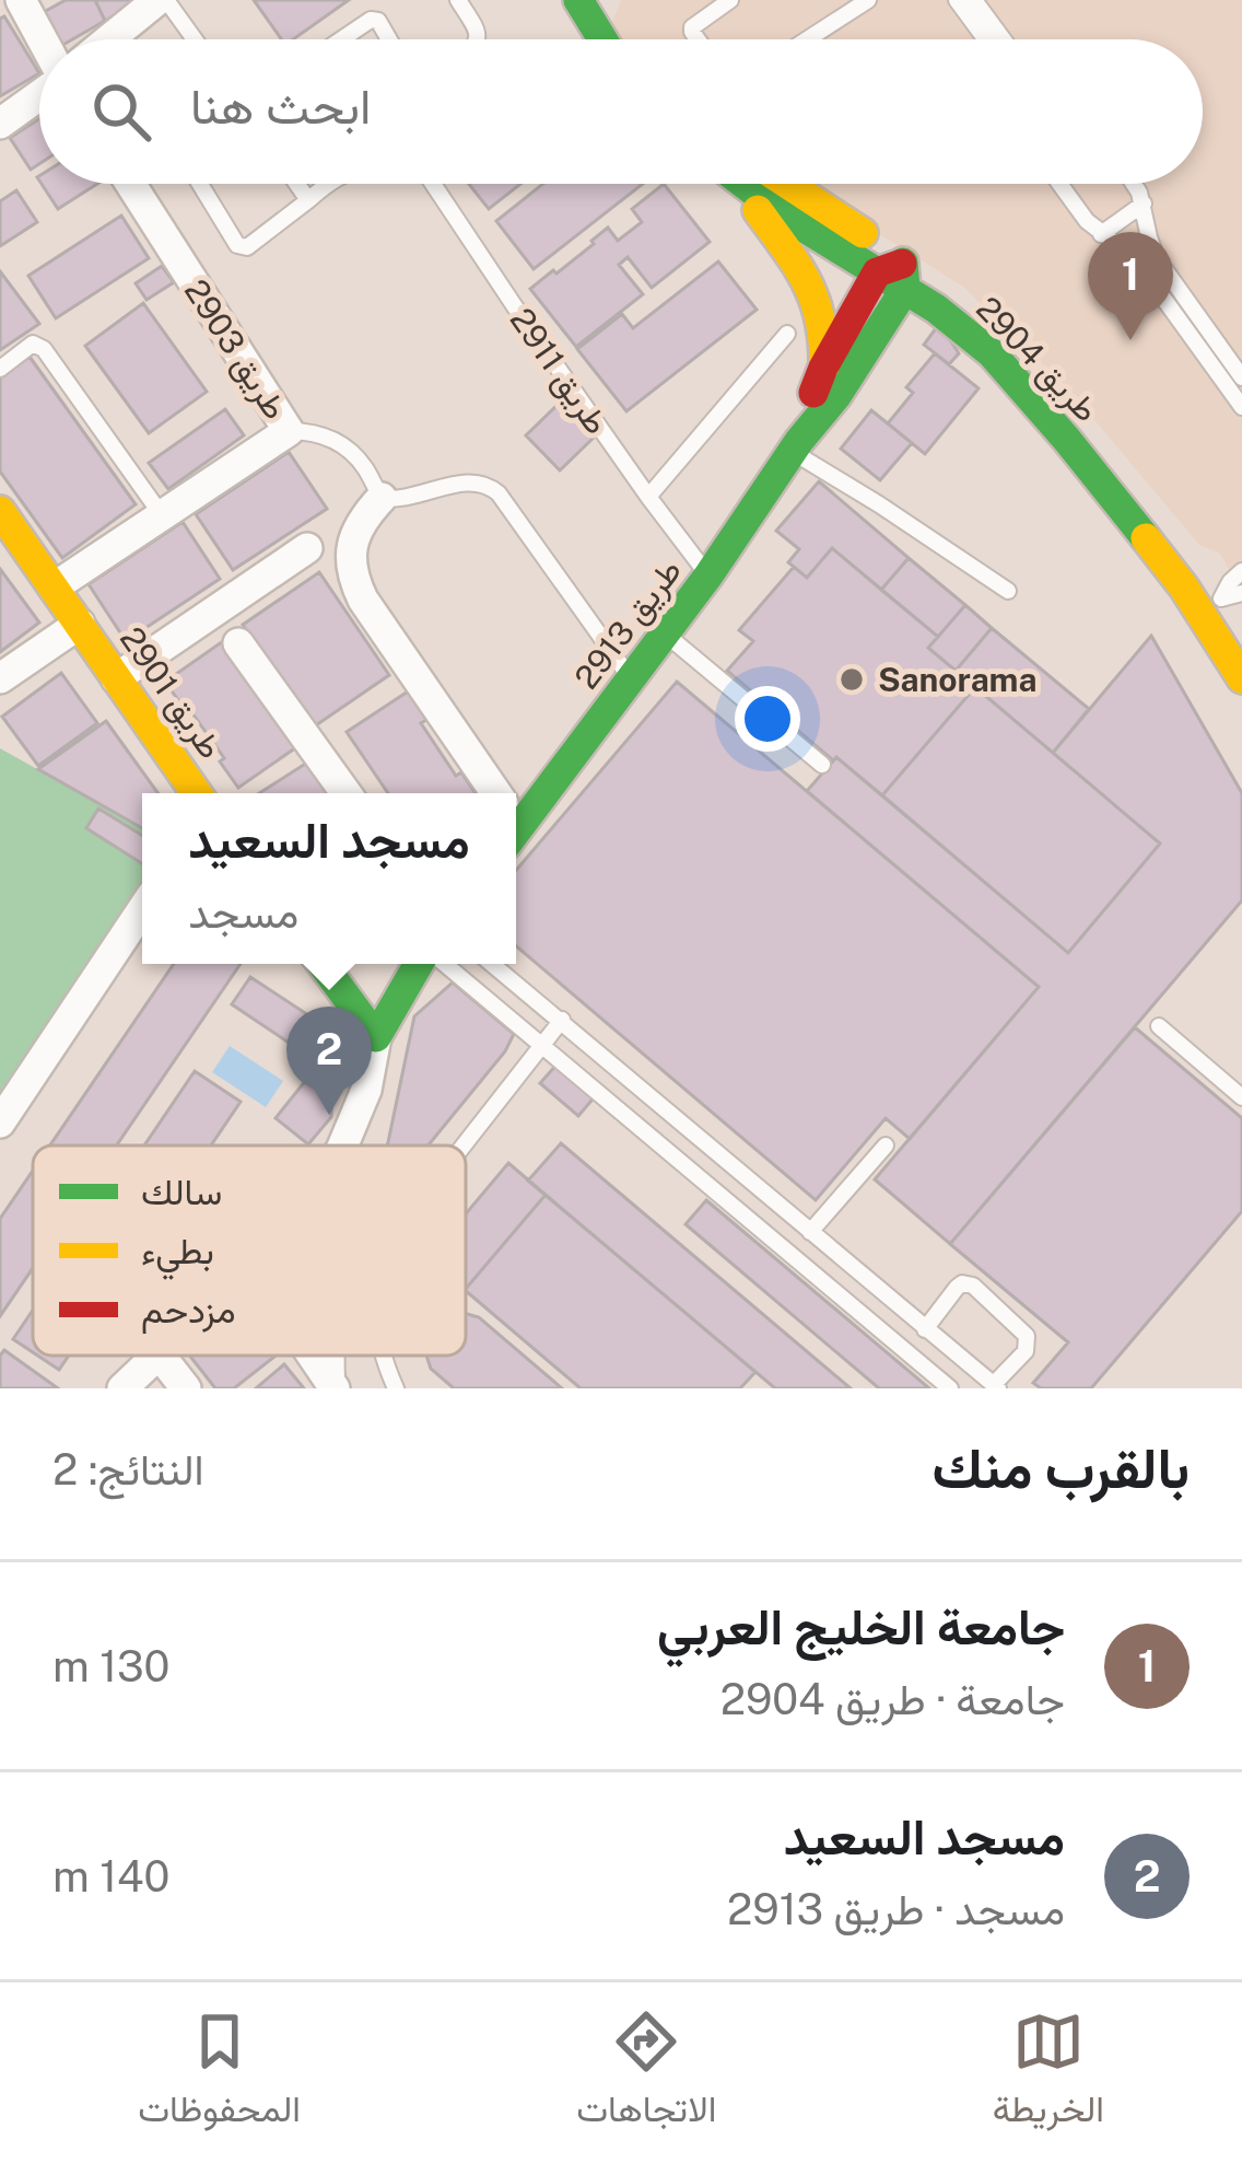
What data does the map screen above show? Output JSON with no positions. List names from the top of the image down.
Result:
{
  "streets": {
    "street": [
      "طريق 2903",
      "طريق 2904",
      "طريق 2913",
      "طريق 2901"
    ],
    "lane": ["طريق 2911"]
  },
  "crossings": [
    ["طريق 2903", "طريق 2901"],
    ["طريق 2904", "طريق 2913"],
    ["طريق 2911", "طريق 2913"]
  ],
  "places": ["Sanorama"],
  "legend": ["سالك", "بطيء", "مزدحم"],
  "page": {
    "search": "ابحث هنا",
    "pins": ["1", "2"],
    "popup": ["مسجد السعيد", "مسجد"],
    "heading": ["بالقرب منك", "النتائج: 2"],
    "list": [
      {
        "mark": "1",
        "name": "جامعة الخليج العربي",
        "note": "جامعة · طريق 2904",
        "value": "130 m"
      },
      {
        "mark": "2",
        "name": "مسجد السعيد",
        "note": "مسجد · طريق 2913",
        "value": "140 m"
      }
    ],
    "nav": ["الخريطة", "الاتجاهات", "المحفوظات"]
  }
}
